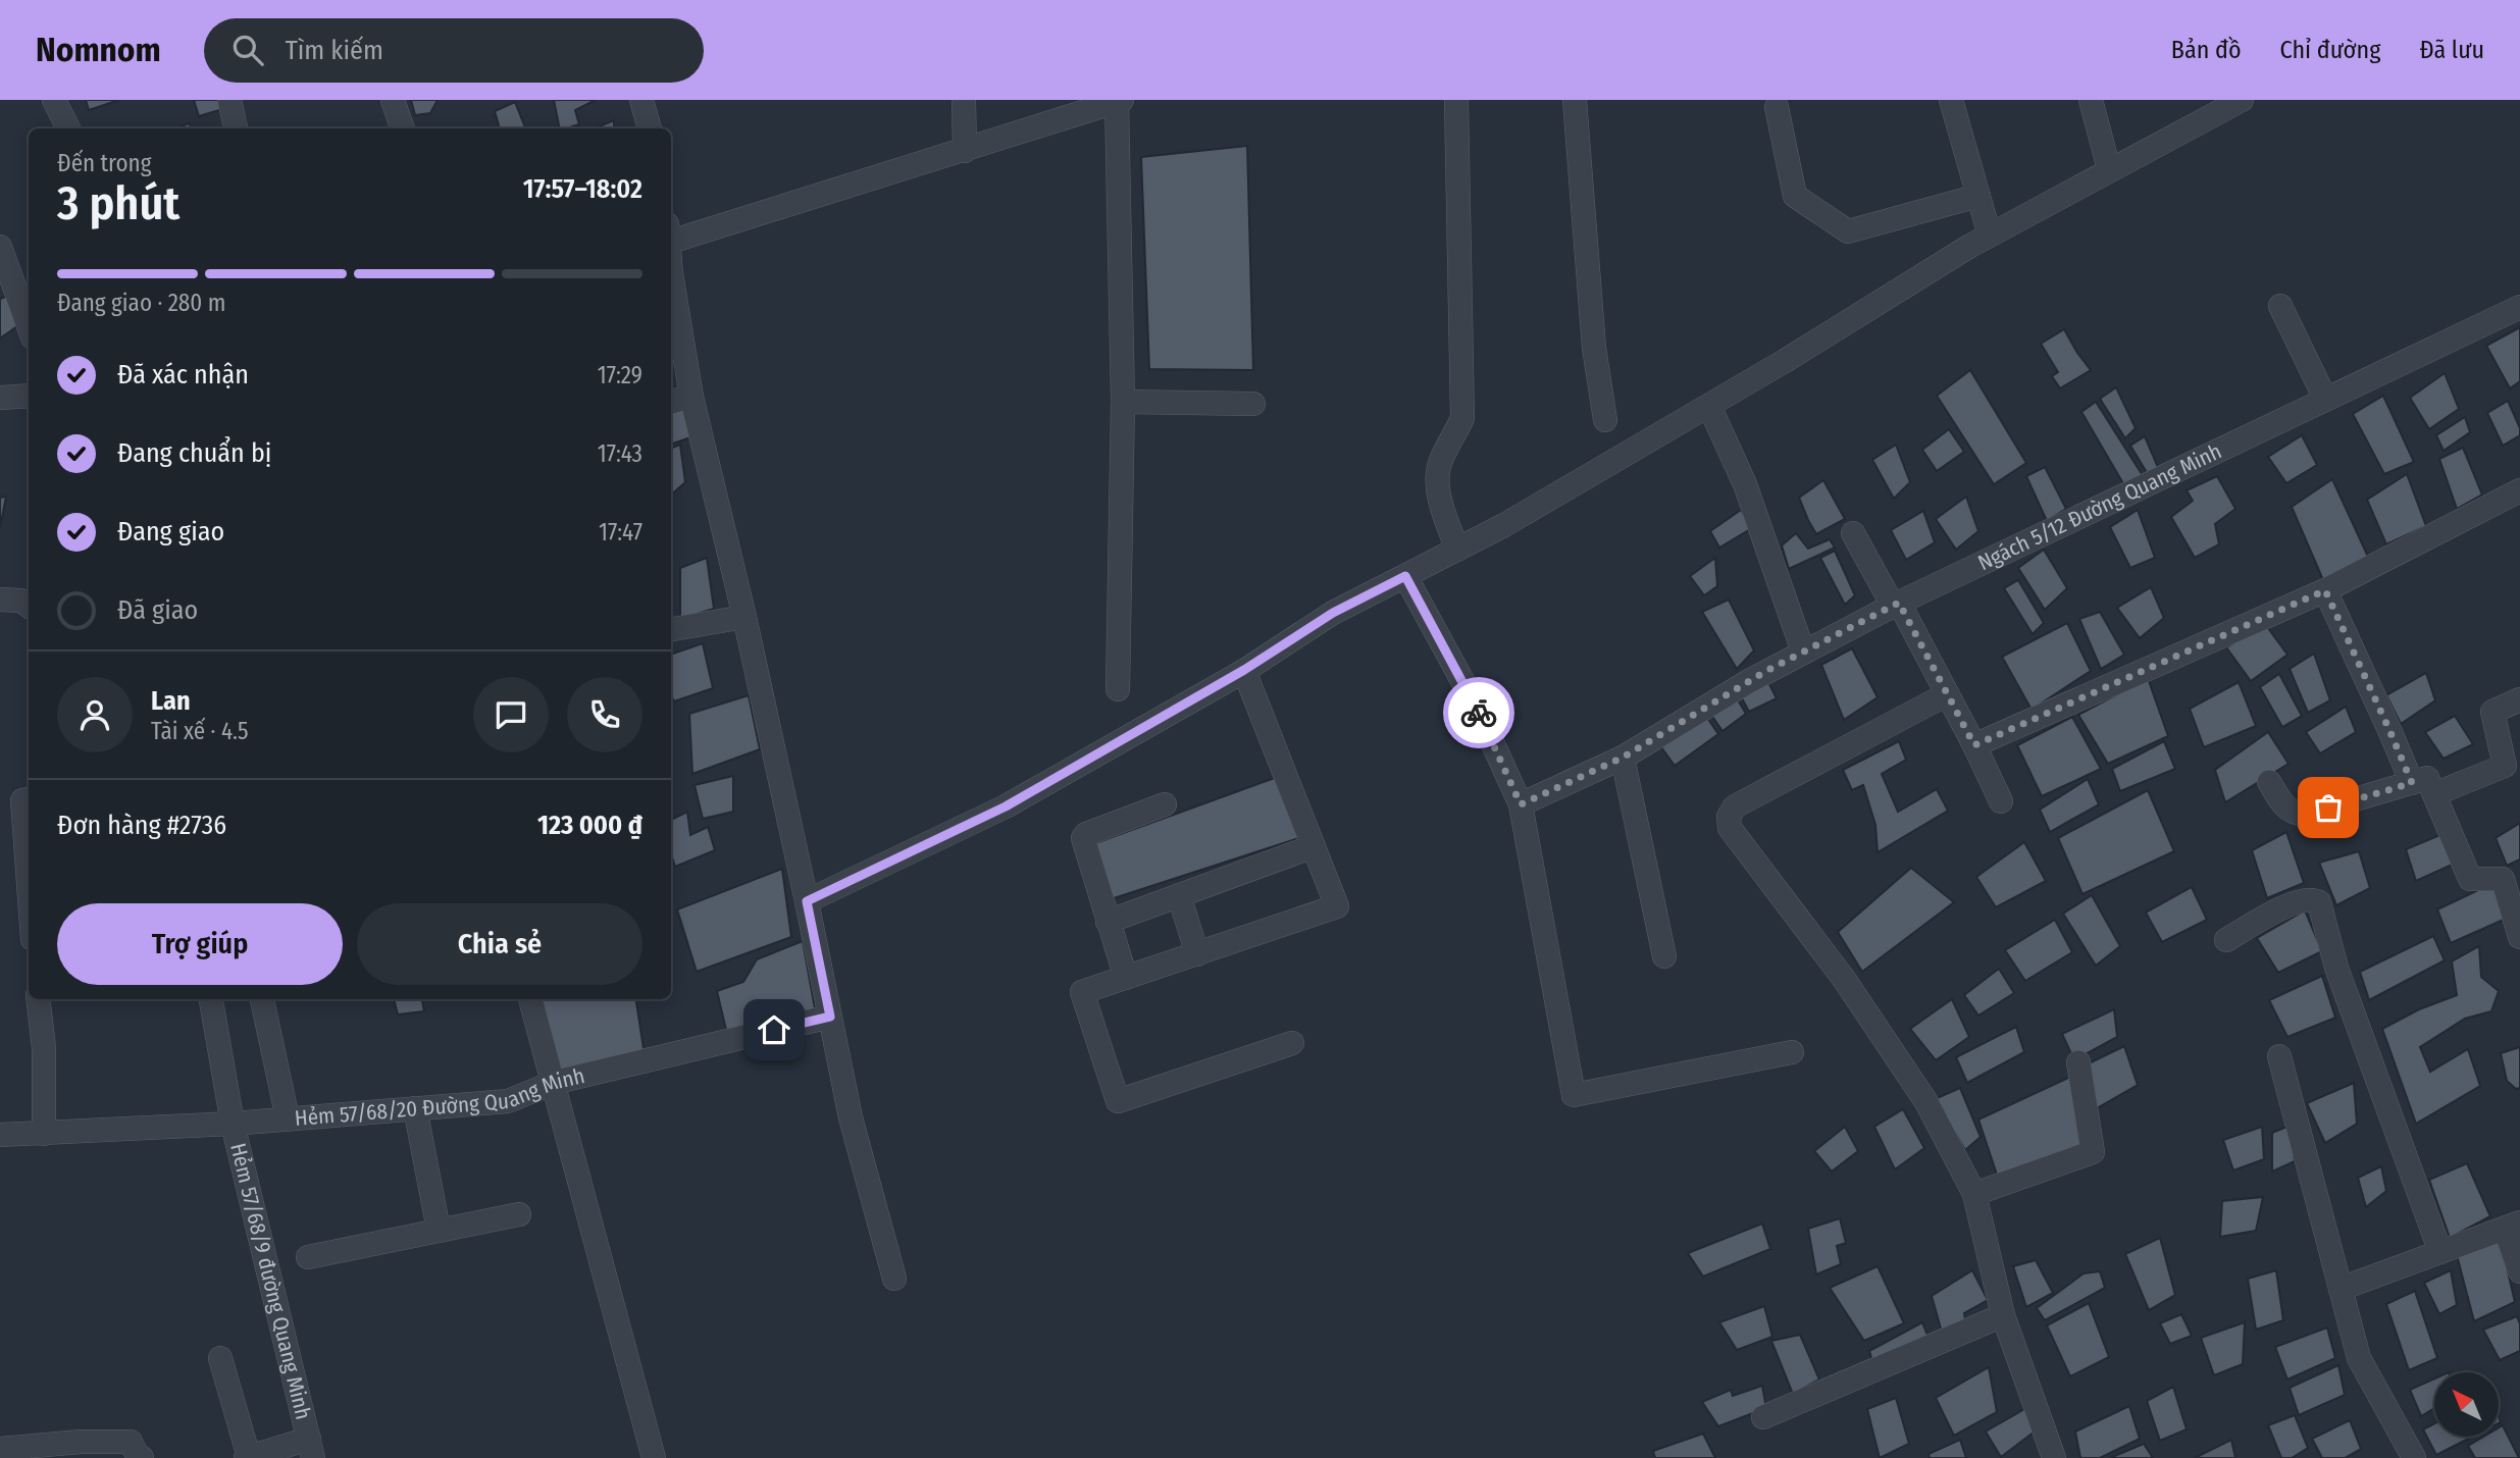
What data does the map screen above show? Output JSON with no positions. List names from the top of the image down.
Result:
{
  "streets": {
    "street": ["Ngách 5/12 Đường Quang Minh", "Hẻm 57/68/20 Đường Quang Minh", "Hẻm 57/68/9 đường Quang Minh"]
  },
  "crossings": [
    ["Hẻm 57/68/20 Đường Quang Minh", "Hẻm 57/68/9 đường Quang Minh"]
  ],
  "north": "top left",
  "page": {
    "header": "Nomnom",
    "search": "Tìm kiếm",
    "nav": ["Bản đồ", "Chỉ đường", "Đã lưu"],
    "heading": ["3 phút", "Đến trong", "17:57–18:02"],
    "panel": [
      "Lan",
      "Tài xế · 4.5",
      "Đơn hàng #2736",
      "123 000 ₫"
    ],
    "bar": "Đang giao · 280 m",
    "list": [
      ["Đã xác nhận", "17:29"],
      ["Đang chuẩn bị", "17:43"],
      ["Đang giao", "17:47"],
      "Đã giao"
    ],
    "buttons": ["Trợ giúp", "Chia sẻ"]
  }
}
